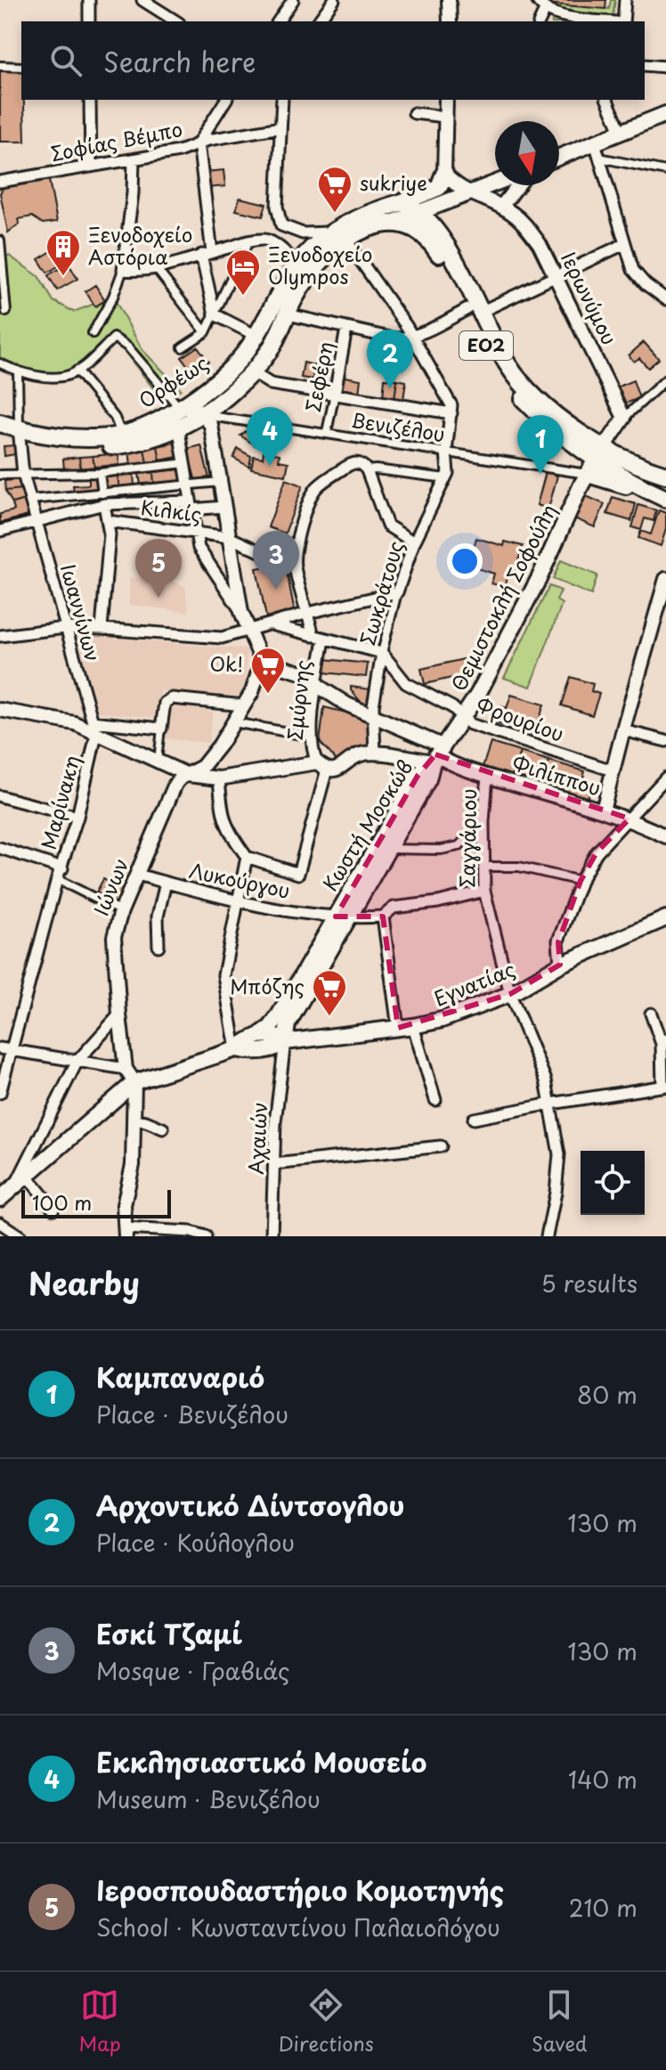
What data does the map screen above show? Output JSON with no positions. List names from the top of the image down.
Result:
{
  "streets": {
    "main road": [
      "ΕΟ2",
      "Ορφέως",
      "Θεμιστοκλή Σοφούλη",
      "Κωστή Μοσκώβ",
      "Εγνατίας"
    ],
    "street": [
      "Σοφίας Βέμπο",
      "Ιερωνύμου",
      "Σεφέρη",
      "Βενιζέλου",
      "Κιλκίς",
      "Σωκράτους",
      "Ιωαννίνων",
      "Σμύρνης",
      "Φρουρίου",
      "Φιλίππου",
      "Μαρίνακη",
      "Σαγγάριου",
      "Λυκούργου",
      "Ιώνων",
      "Αχαιών"
    ]
  },
  "crossings": [
    ["Ιερωνύμου", "Ορφέως"],
    ["ΕΟ2", "Ορφέως"],
    ["ΕΟ2", "Θεμιστοκλή Σοφούλη"],
    ["Σεφέρη", "Βενιζέλου"],
    ["Ορφέως", "Βενιζέλου"],
    ["Ορφέως", "Ιωαννίνων"],
    ["Βενιζέλου", "Σωκράτους"],
    ["Βενιζέλου", "Θεμιστοκλή Σοφούλη"],
    ["Κιλκίς", "Ιωαννίνων"],
    ["Σωκράτους", "Φρουρίου"],
    ["Σωκράτους", "Φιλίππου"],
    ["Θεμιστοκλή Σοφούλη", "Φρουρίου"],
    ["Θεμιστοκλή Σοφούλη", "Φιλίππου"],
    ["Θεμιστοκλή Σοφούλη", "Κωστή Μοσκώβ"],
    ["Ιωαννίνων", "Μαρίνακη"],
    ["Σμύρνης", "Φιλίππου"],
    ["Φιλίππου", "Κωστή Μοσκώβ"],
    ["Φιλίππου", "Σαγγάριου"],
    ["Φιλίππου", "Ιώνων"],
    ["Κωστή Μοσκώβ", "Λυκούργου"],
    ["Κωστή Μοσκώβ", "Εγνατίας"],
    ["Κωστή Μοσκώβ", "Αχαιών"],
    ["Σαγγάριου", "Λυκούργου"],
    ["Σαγγάριου", "Εγνατίας"],
    ["Λυκούργου", "Ιώνων"],
    ["Εγνατίας", "Αχαιών"]
  ],
  "places": {
    "supermarket": ["sukriye", "Ok!", "Μπόζης"],
    "building": ["Ξενοδοχείο Αστόρια"],
    "hotel": ["Ξενοδοχείο Olympos"]
  },
  "scale_bar": "100 m",
  "north": "bottom",
  "page": {
    "search": "Search here",
    "pins": [
      "2",
      "4",
      "1",
      "3",
      "5"
    ],
    "scale": "100 m",
    "heading": ["Nearby", "5 results"],
    "list": [
      {
        "mark": "1",
        "name": "Καμπαναριό",
        "note": "Place · Βενιζέλου",
        "value": "80 m"
      },
      {
        "mark": "2",
        "name": "Αρχοντικό Δίντσογλου",
        "note": "Place · Κούλογλου",
        "value": "130 m"
      },
      {
        "mark": "3",
        "name": "Εσκί Τζαμί",
        "note": "Mosque · Γραβιάς",
        "value": "130 m"
      },
      {
        "mark": "4",
        "name": "Εκκλησιαστικό Μουσείο",
        "note": "Museum · Βενιζέλου",
        "value": "140 m"
      },
      {
        "mark": "5",
        "name": "Ιεροσπουδαστήριο Κομοτηνής",
        "note": "School · Κωνσταντίνου Παλαιολόγου",
        "value": "210 m"
      }
    ],
    "nav": ["Map", "Directions", "Saved"]
  }
}
